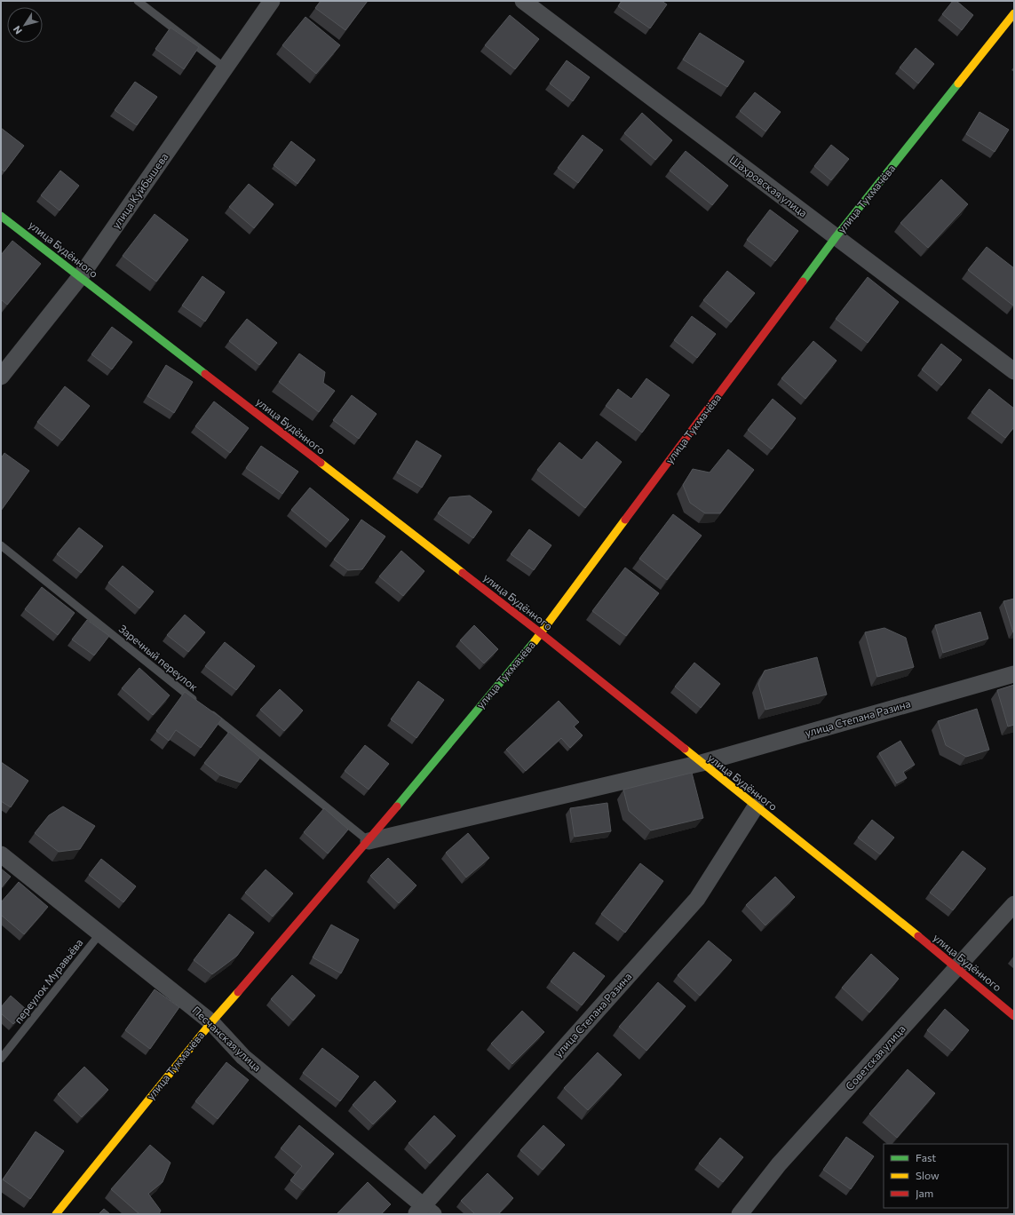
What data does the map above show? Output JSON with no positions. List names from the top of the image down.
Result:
{
  "streets": {
    "street": [
      "Шахровская улица",
      "улица Куйбышева",
      "улица Тукмачёва",
      "улица Будённого",
      "улица Степана Разина",
      "Песчанская улица",
      "Советская улица"
    ],
    "lane": ["Заречный переулок", "переулок Муравьёва"]
  },
  "crossings": [
    ["Шахровская улица", "улица Тукмачёва"],
    ["улица Куйбышева", "улица Будённого"],
    ["улица Тукмачёва", "улица Будённого"],
    ["улица Тукмачёва", "Заречный переулок"],
    ["улица Тукмачёва", "Песчанская улица"],
    ["улица Будённого", "улица Степана Разина"],
    ["улица Будённого", "Советская улица"],
    ["улица Степана Разина", "Песчанская улица"],
    ["переулок Муравьёва", "Песчанская улица"]
  ],
  "legend": ["Fast", "Slow", "Jam"],
  "north": "bottom left"
}
